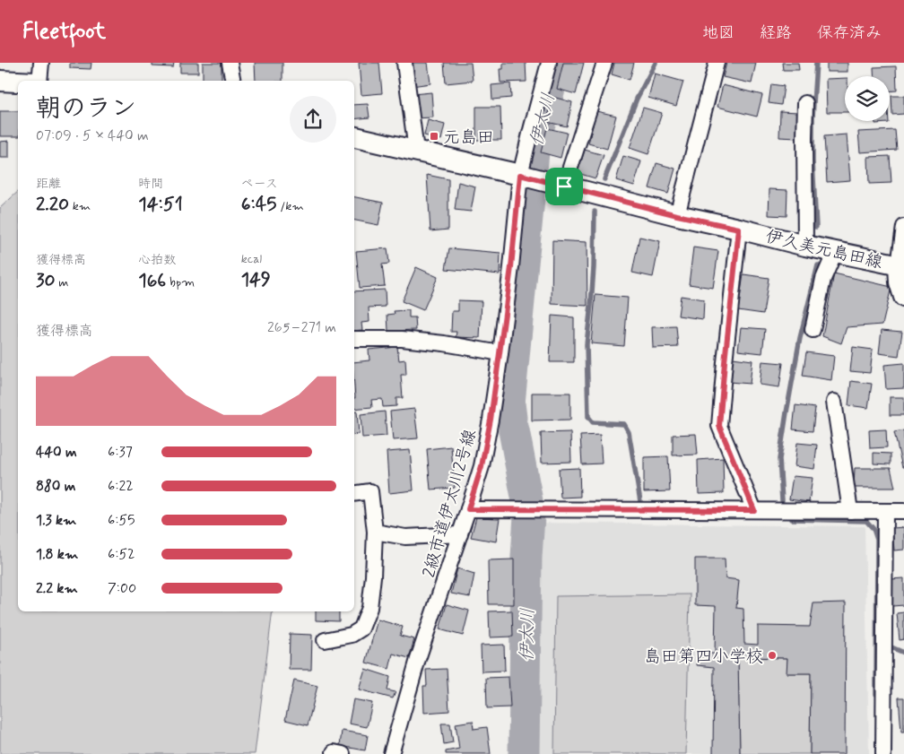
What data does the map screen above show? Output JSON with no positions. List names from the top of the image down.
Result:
{
  "streets": {
    "main road": ["伊久美元島田線"],
    "street": ["2級市道伊太川2号線"]
  },
  "crossings": [
    ["伊久美元島田線", "2級市道伊太川2号線"]
  ],
  "water": ["伊太川"],
  "places": {
    "transit": ["元島田"],
    "other": ["島田第四小学校"]
  },
  "page": {
    "header": "Fleetfoot",
    "nav": ["地図", "経路", "保存済み"],
    "heading": ["朝のラン", "07:09 · 5 × 440 m"],
    "stats": [
      ["距離", "2.20 km"],
      ["時間", "14:51"],
      ["ペース", "6:45 /km"],
      ["獲得標高", "30 m"],
      ["心拍数", "166 bpm"],
      ["kcal", "149"]
    ],
    "chart": ["獲得標高", "265–271 m"],
    "list": [
      {
        "name": "440 m",
        "note": "6:37"
      },
      {
        "name": "880 m",
        "note": "6:22"
      },
      {
        "name": "1.3 km",
        "note": "6:55"
      },
      {
        "name": "1.8 km",
        "note": "6:52"
      },
      {
        "name": "2.2 km",
        "note": "7:00"
      }
    ]
  }
}
